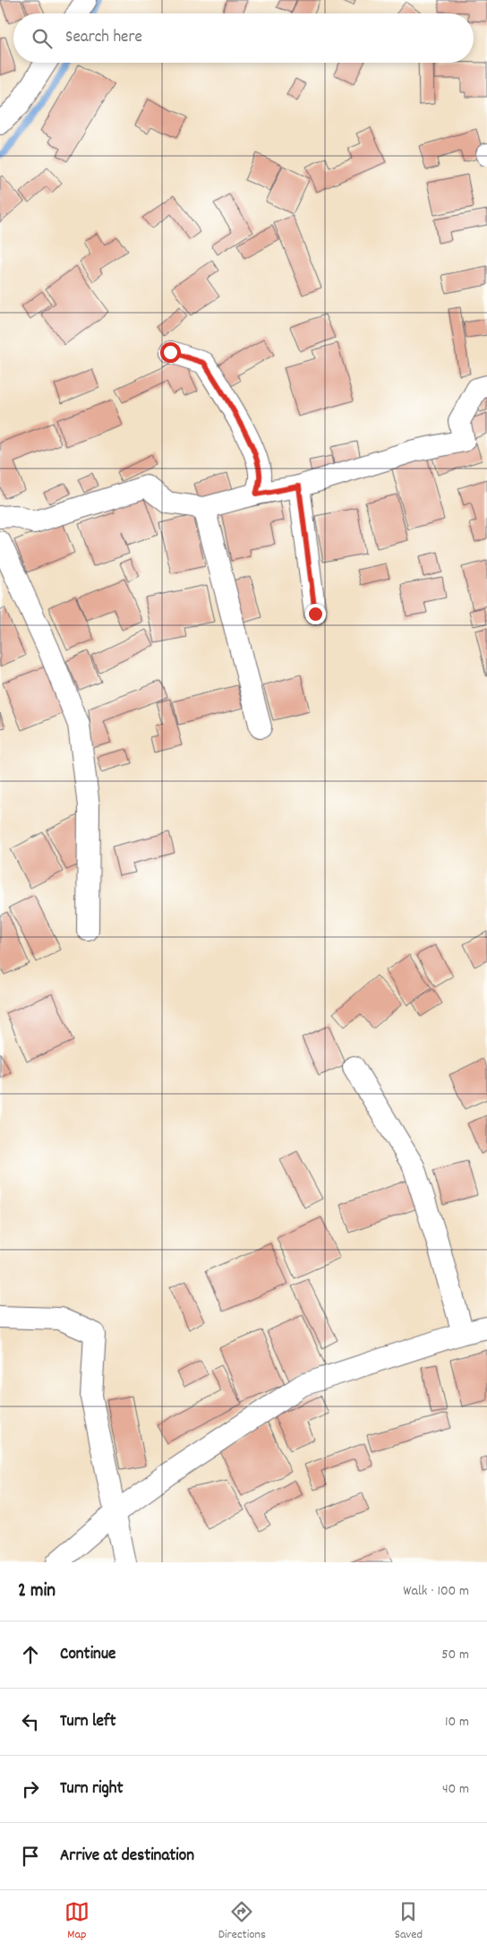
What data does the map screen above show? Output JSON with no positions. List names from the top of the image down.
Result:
{
  "page": {
    "search": "Search here",
    "heading": ["2 min", "Walk · 100 m"],
    "list": [
      ["Continue", "50 m"],
      ["Turn left", "10 m"],
      ["Turn right", "40 m"],
      "Arrive at destination"
    ],
    "nav": ["Map", "Directions", "Saved"]
  }
}
